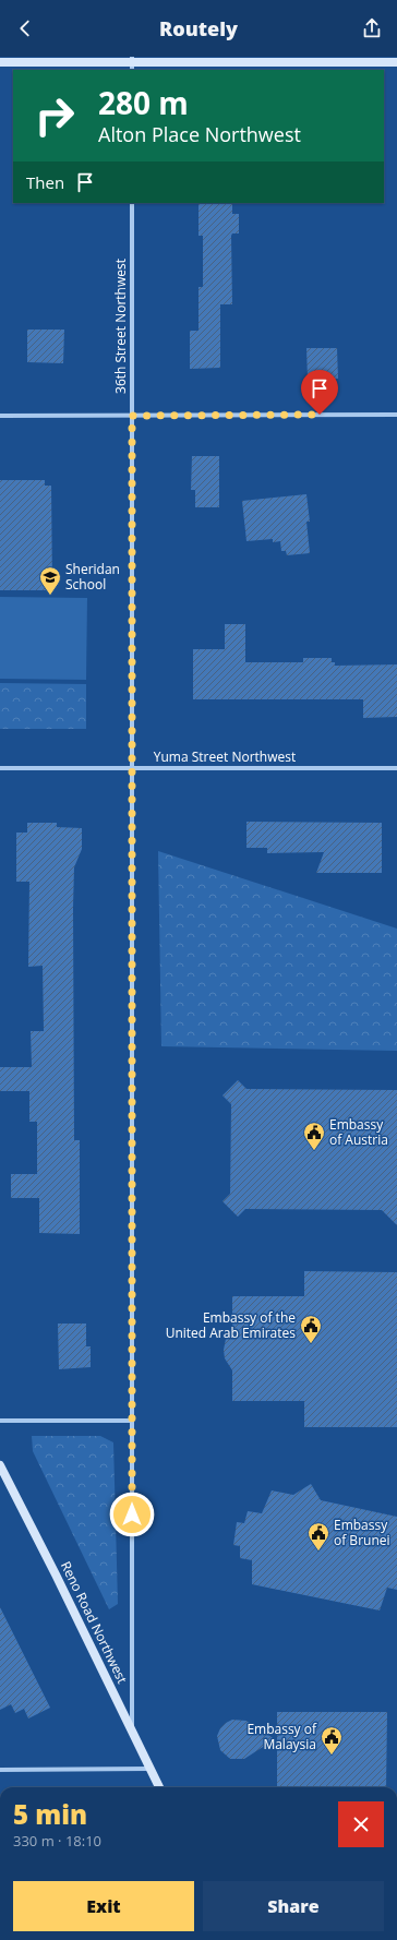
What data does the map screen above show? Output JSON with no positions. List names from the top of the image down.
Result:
{
  "streets": {
    "street": ["36th Street Northwest", "Yuma Street Northwest", "Reno Road Northwest"]
  },
  "crossings": [
    ["36th Street Northwest", "Yuma Street Northwest"],
    ["36th Street Northwest", "Reno Road Northwest"]
  ],
  "places": {
    "school or university": ["Sheridan School"],
    "public building": [
      "Embassy of Austria",
      "Embassy of the United Arab Emirates",
      "Embassy of Brunei",
      "Embassy of Malaysia"
    ]
  },
  "page": {
    "header": "Routely",
    "turn": ["280 m", "Alton Place Northwest"],
    "then": "Then",
    "heading": ["5 min", "330 m · 18:10"],
    "buttons": ["Exit", "Share"]
  }
}
